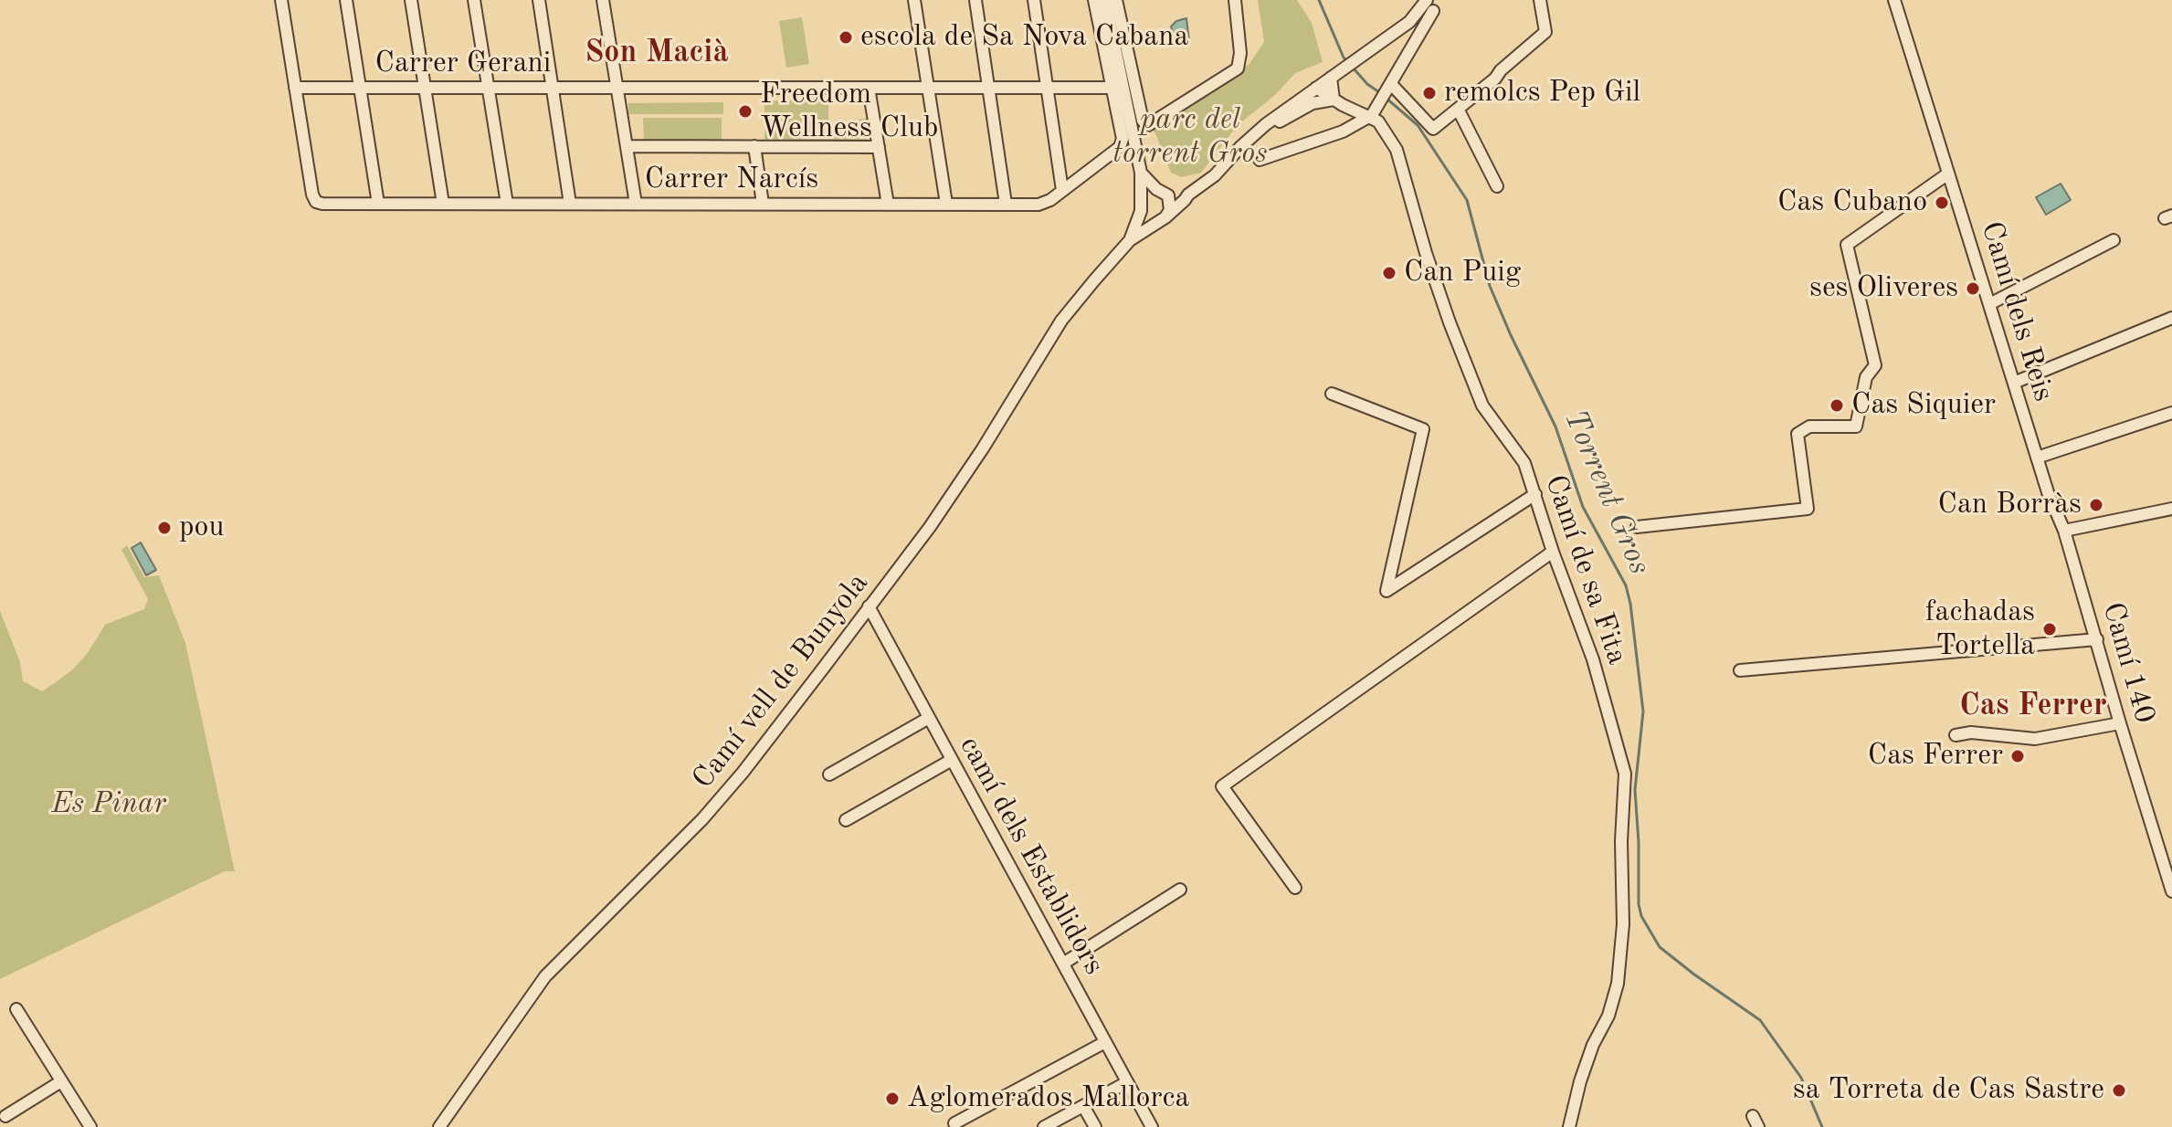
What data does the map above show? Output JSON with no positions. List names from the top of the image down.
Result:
{
  "streets": {
    "street": [
      "Carrer Gerani",
      "Carrer Narcís",
      "Camí dels Reis",
      "Camí de sa Fita",
      "Camí 140",
      "Camí vell de Bunyola",
      "camí dels Establidors"
    ]
  },
  "crossings": [
    ["Carrer Gerani", "Carrer Narcís"],
    ["Camí dels Reis", "Camí 140"],
    ["Camí de sa Fita", "Camí vell de Bunyola"],
    ["Camí vell de Bunyola", "camí dels Establidors"]
  ],
  "districts": ["Son Macià", "Cas Ferrer"],
  "water": ["Torrent Gros"],
  "parks": ["parc del torrent Gros", "Es Pinar"],
  "places": [
    "escola de Sa Nova Cabana",
    "remolcs Pep Gil",
    "Freedom Wellness Club",
    "Cas Cubano",
    "Can Puig",
    "ses Oliveres",
    "Cas Siquier",
    "Can Borràs",
    "pou",
    "fachadas Tortella",
    "Cas Ferrer",
    "sa Torreta de Cas Sastre",
    "Aglomerados Mallorca"
  ]
}
